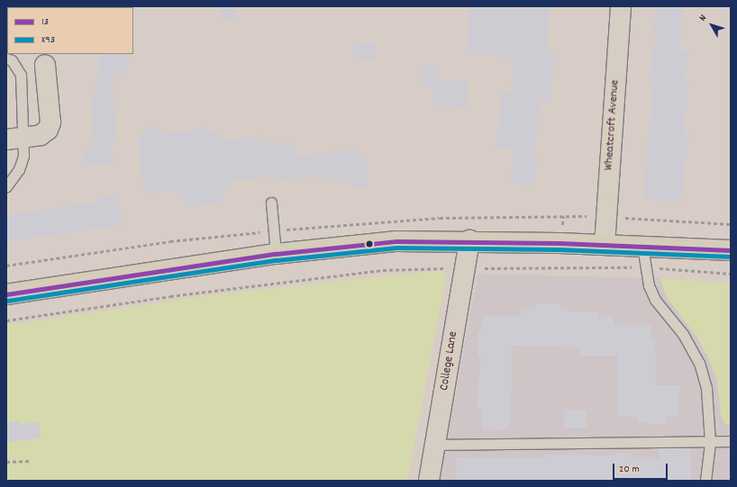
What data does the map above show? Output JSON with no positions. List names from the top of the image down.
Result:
{
  "streets": {
    "street": ["Wheatcroft Avenue", "College Lane"]
  },
  "lines": ["transit line 13", "transit line X93"],
  "legend": ["13", "X93"],
  "scale_bar": "20 m",
  "north": "top left"
}
